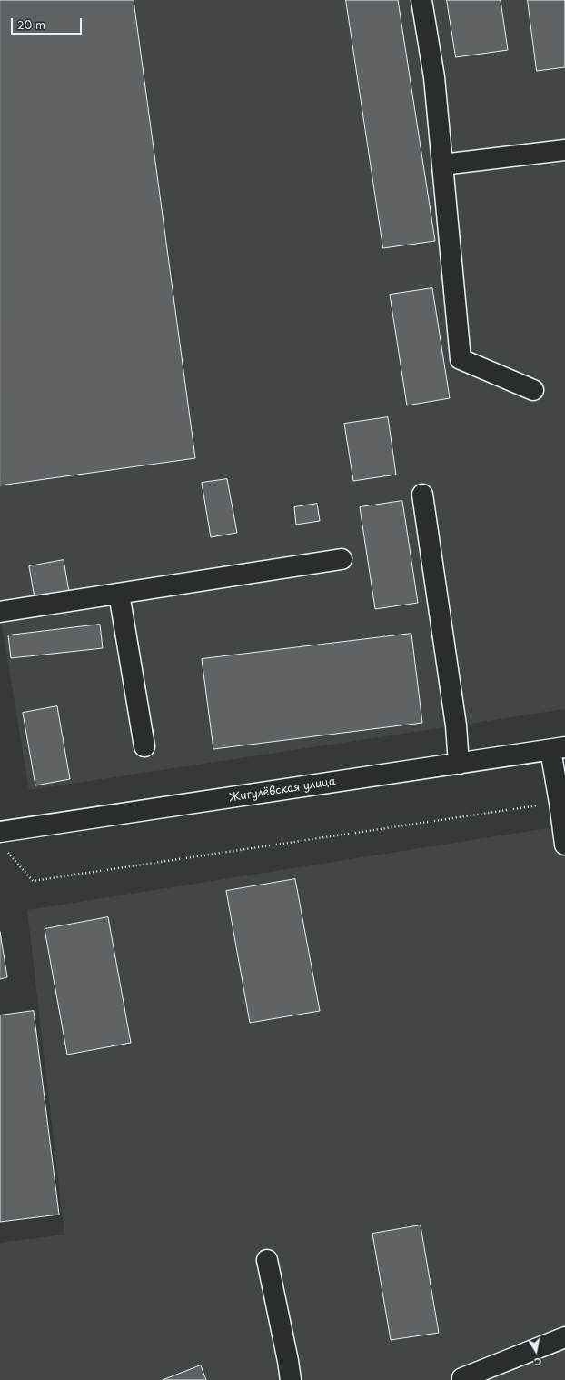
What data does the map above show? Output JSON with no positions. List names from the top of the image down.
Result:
{
  "streets": {
    "street": ["Жигулёвская улица"]
  },
  "scale_bar": "20 m",
  "north": "bottom"
}
